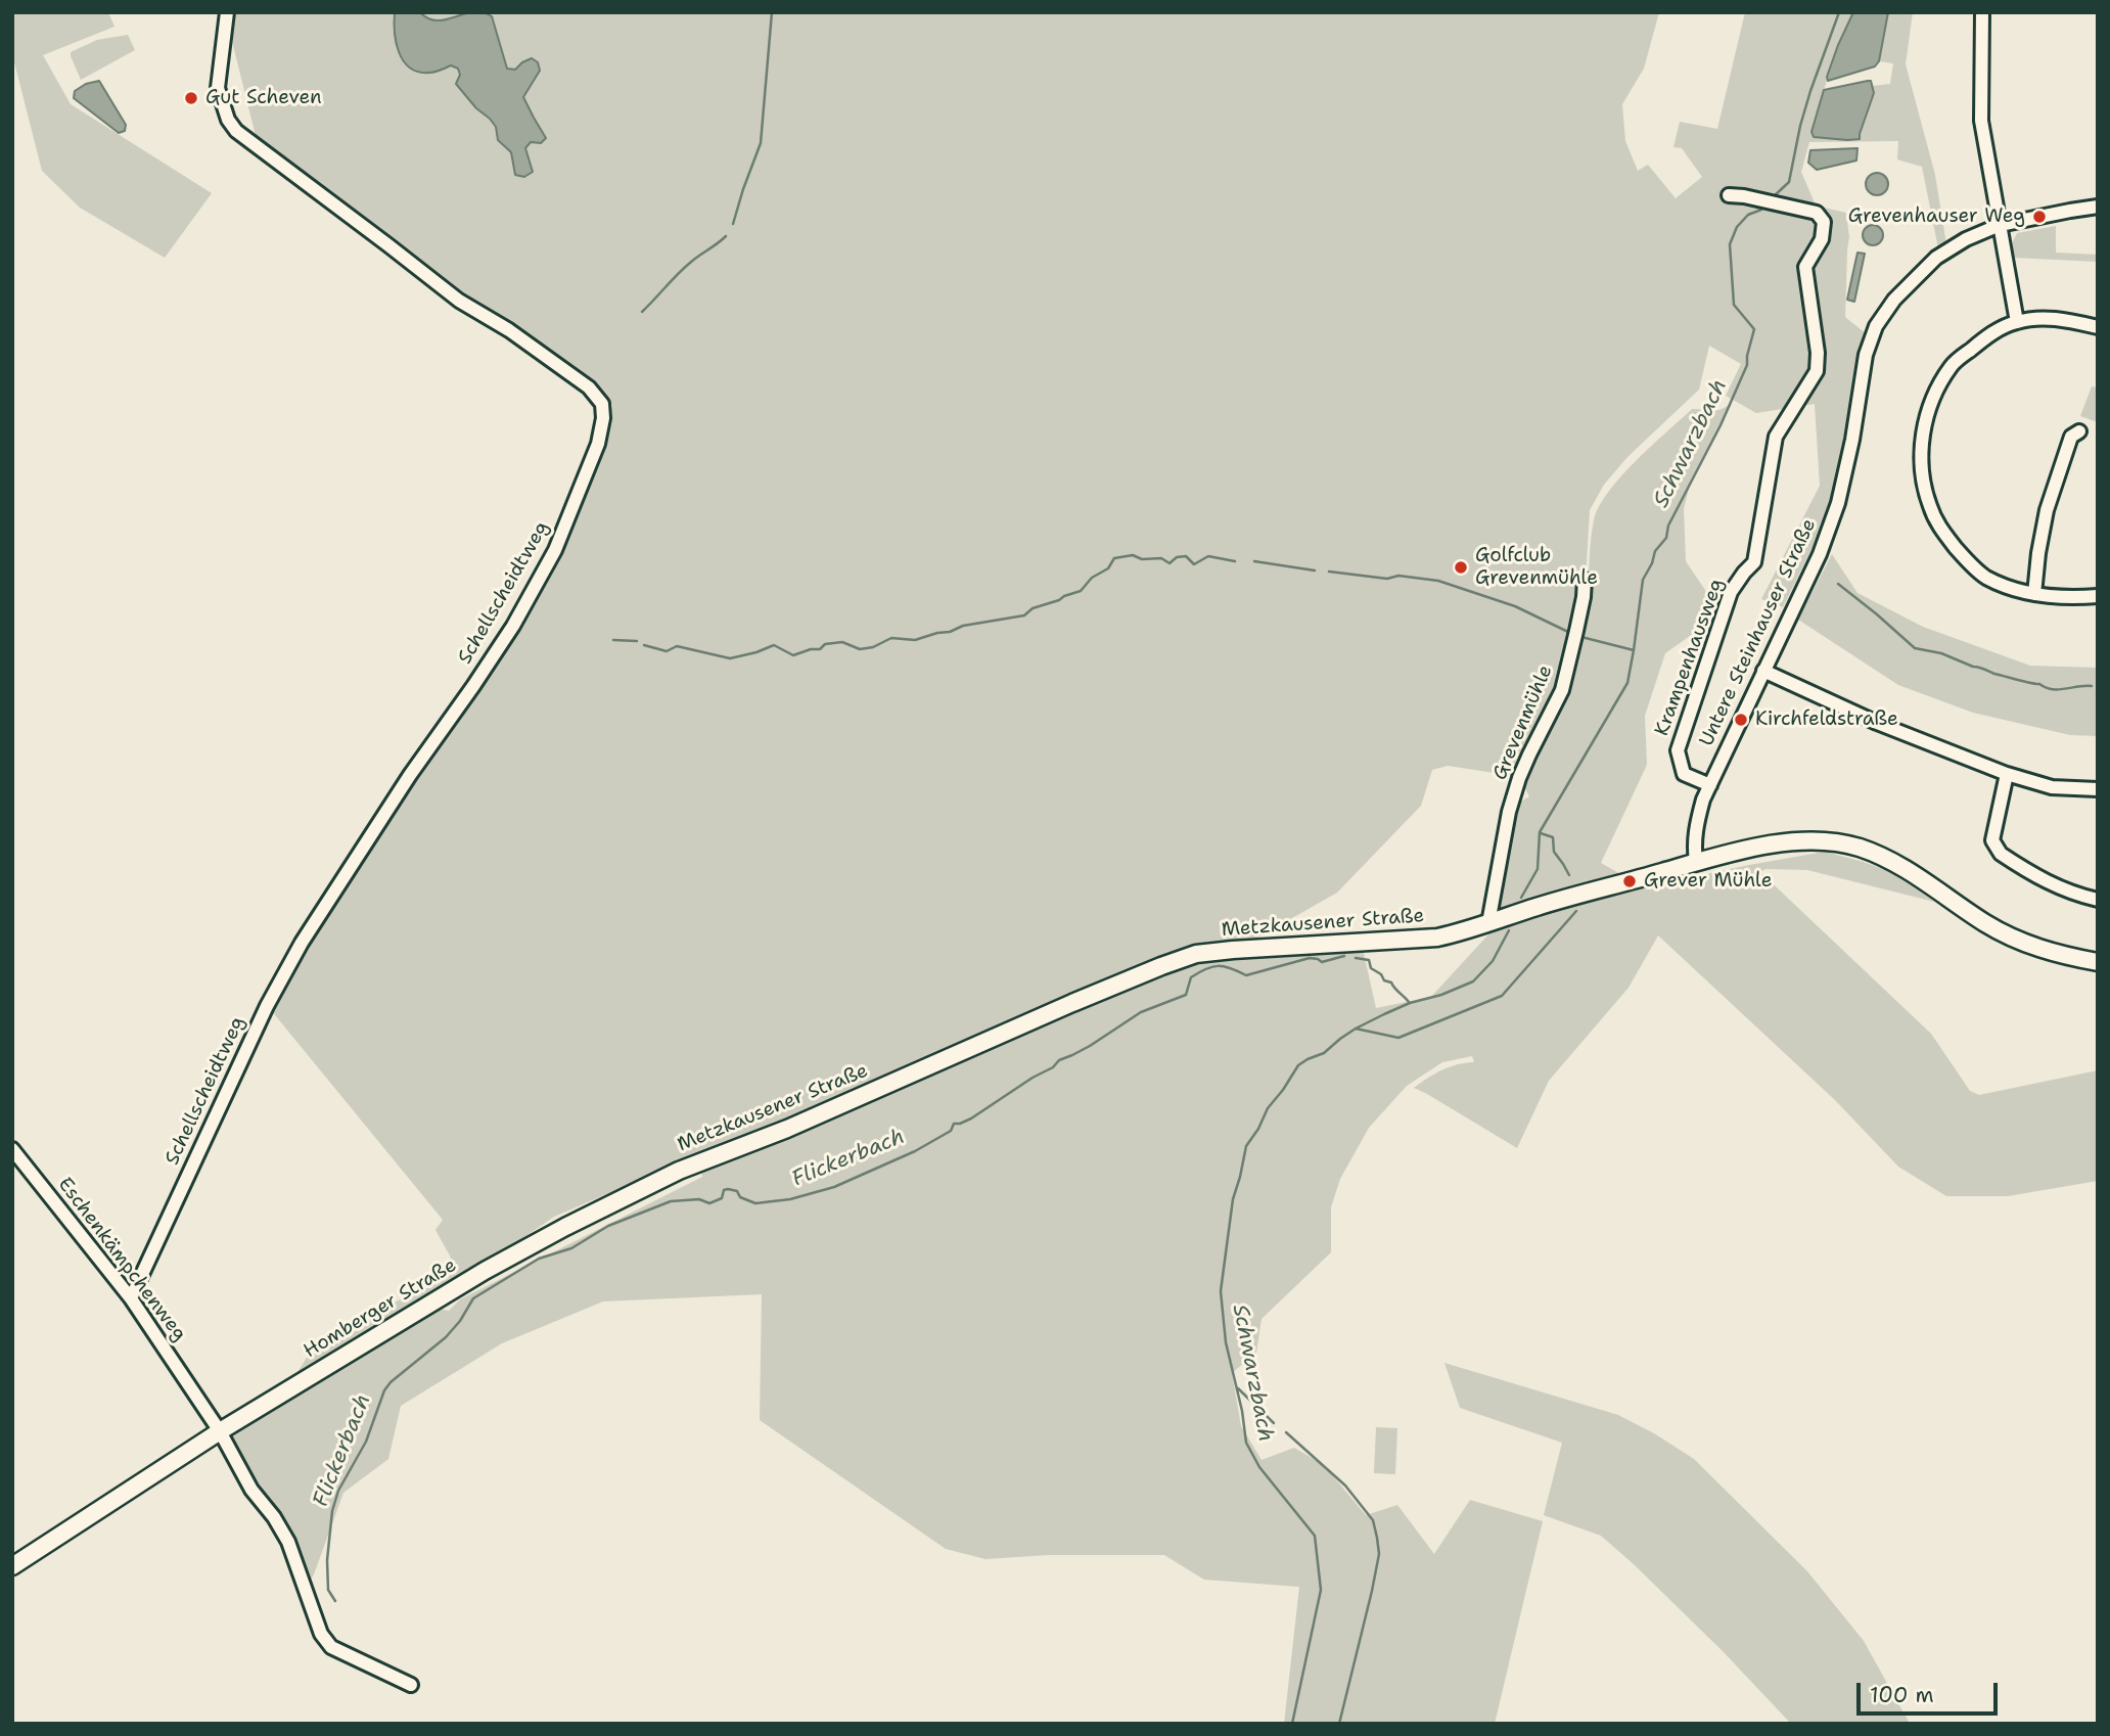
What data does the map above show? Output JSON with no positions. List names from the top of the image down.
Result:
{
  "streets": {
    "main road": ["Metzkausener Straße", "Homberger Straße"],
    "street": [
      "Schellscheidtweg",
      "Untere Steinhauser Straße",
      "Krampenhausweg",
      "Grevenmühle",
      "Eschenkämpchenweg"
    ]
  },
  "crossings": [
    ["Schellscheidtweg", "Eschenkämpchenweg"],
    ["Untere Steinhauser Straße", "Krampenhausweg"],
    ["Untere Steinhauser Straße", "Metzkausener Straße"],
    ["Grevenmühle", "Metzkausener Straße"],
    ["Metzkausener Straße", "Homberger Straße"],
    ["Eschenkämpchenweg", "Homberger Straße"]
  ],
  "water": ["Schwarzbach", "Flickerbach"],
  "places": [
    "Gut Scheven",
    "Grevenhauser Weg",
    "Golfclub Grevenmühle",
    "Kirchfeldstraße",
    "Grever Mühle"
  ],
  "scale_bar": "100 m"
}
